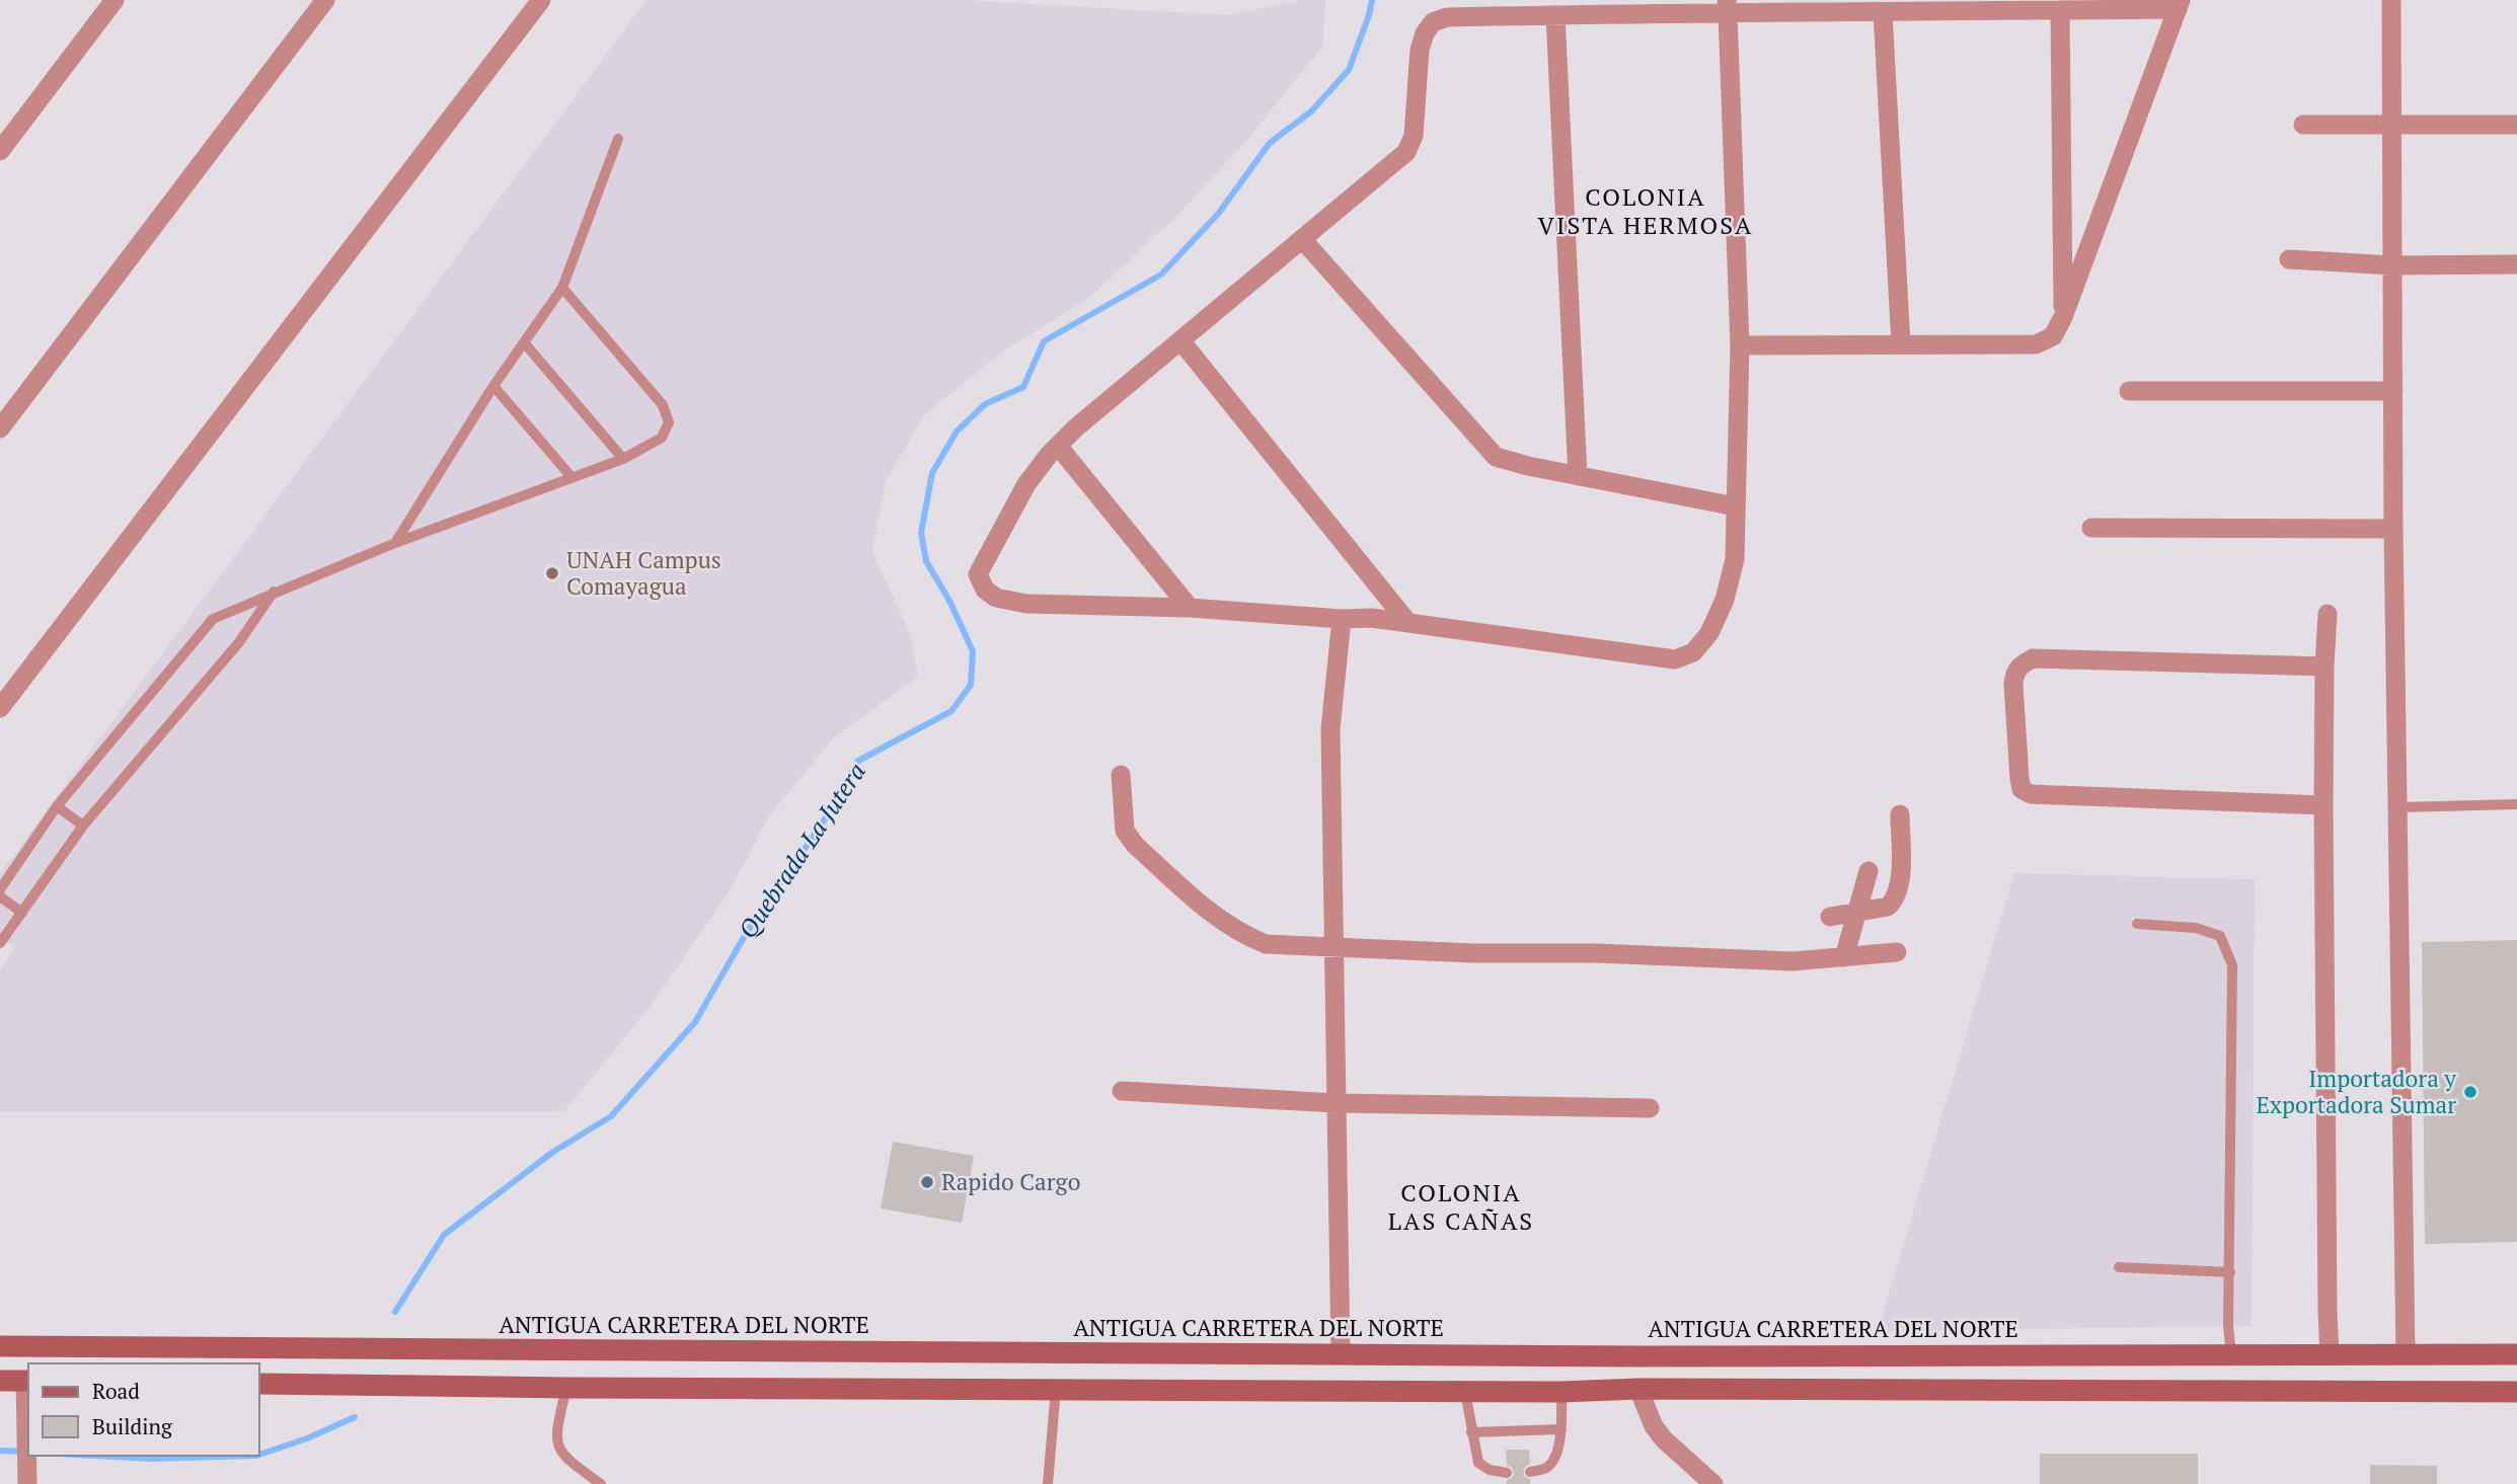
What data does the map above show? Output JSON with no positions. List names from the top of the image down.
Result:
{
  "streets": {
    "main road": ["ANTIGUA CARRETERA DEL NORTE"]
  },
  "districts": ["COLONIA VISTA HERMOSA", "COLONIA LAS CAÑAS"],
  "water": ["Quebrada La Jutera"],
  "places": ["UNAH Campus Comayagua", "Importadora y Exportadora Sumar", "Rapido Cargo"],
  "legend": ["Road", "Building"]
}
